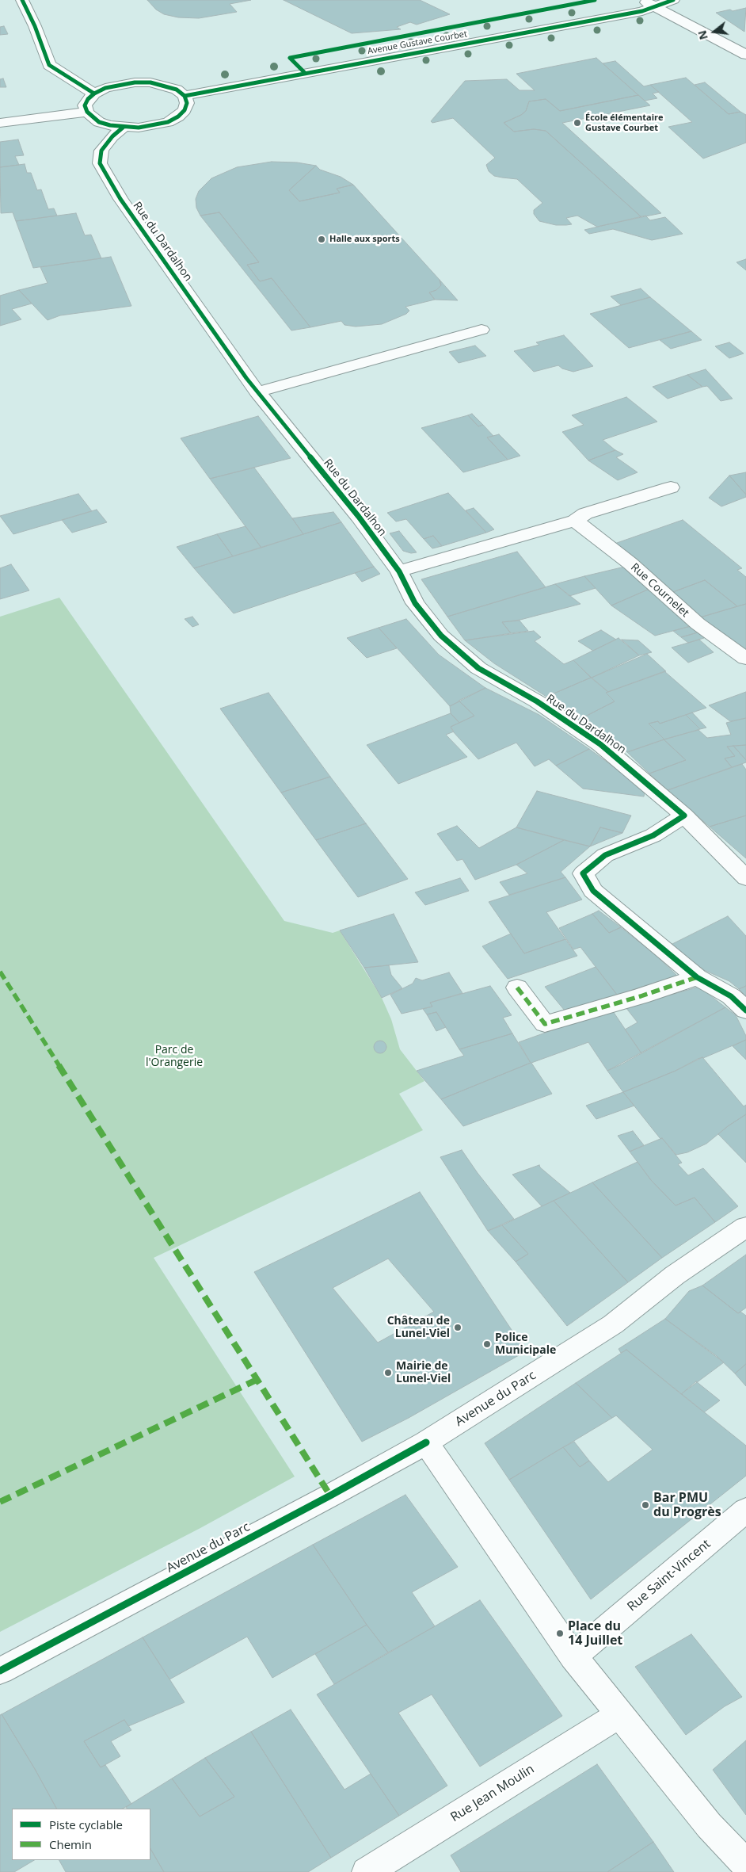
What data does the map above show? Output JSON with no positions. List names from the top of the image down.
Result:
{
  "streets": {
    "street": [
      "Avenue Gustave Courbet",
      "Rue du Dardalhon",
      "Rue Cournelet",
      "Avenue du Parc",
      "Rue Saint-Vincent",
      "Rue Jean Moulin"
    ]
  },
  "parks": ["Parc de l'Orangerie"],
  "places": [
    "École élémentaire Gustave Courbet",
    "Halle aux sports",
    "Château de Lunel-Viel",
    "Police Municipale",
    "Mairie de Lunel-Viel",
    "Bar PMU du Progrès",
    "Place du 14 Juillet"
  ],
  "legend": ["Piste cyclable", "Chemin"],
  "north": "left"
}
